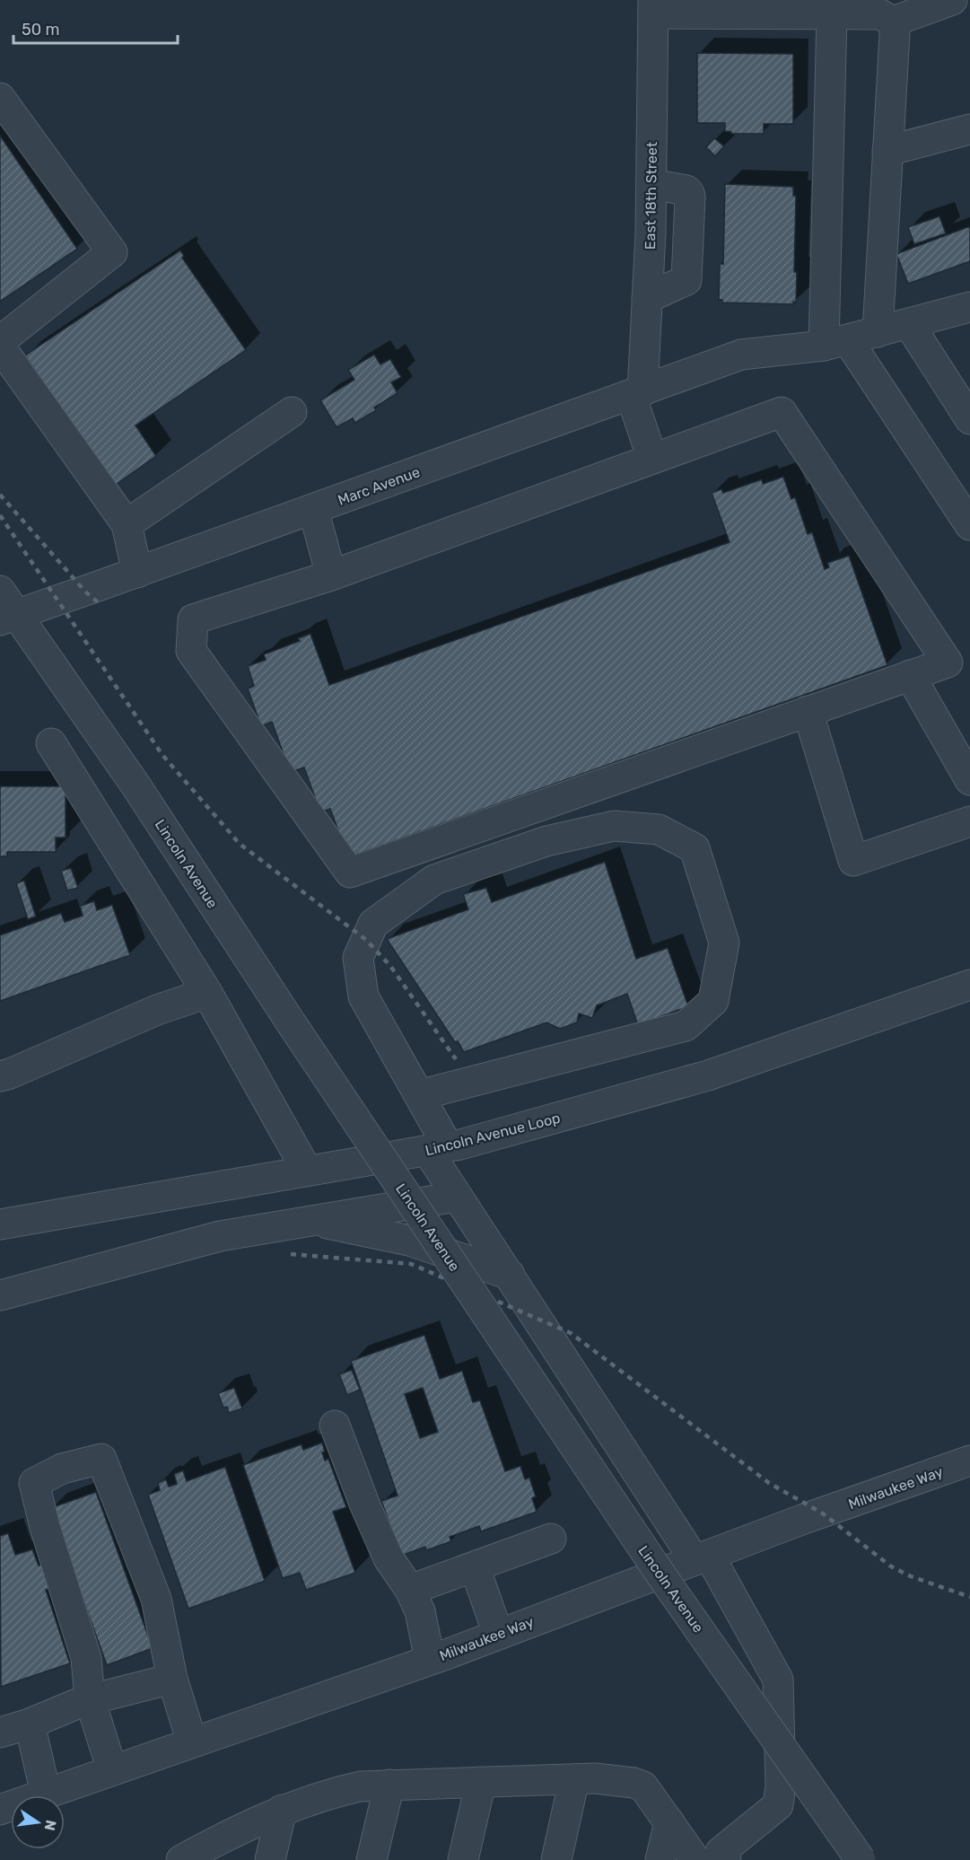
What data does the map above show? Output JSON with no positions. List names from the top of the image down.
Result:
{
  "streets": {
    "street": [
      "East 18th Street",
      "Marc Avenue",
      "Lincoln Avenue",
      "Lincoln Avenue Loop",
      "Milwaukee Way"
    ]
  },
  "crossings": [
    ["East 18th Street", "Marc Avenue"],
    ["Marc Avenue", "Lincoln Avenue"]
  ],
  "scale_bar": "50 m",
  "north": "right"
}
